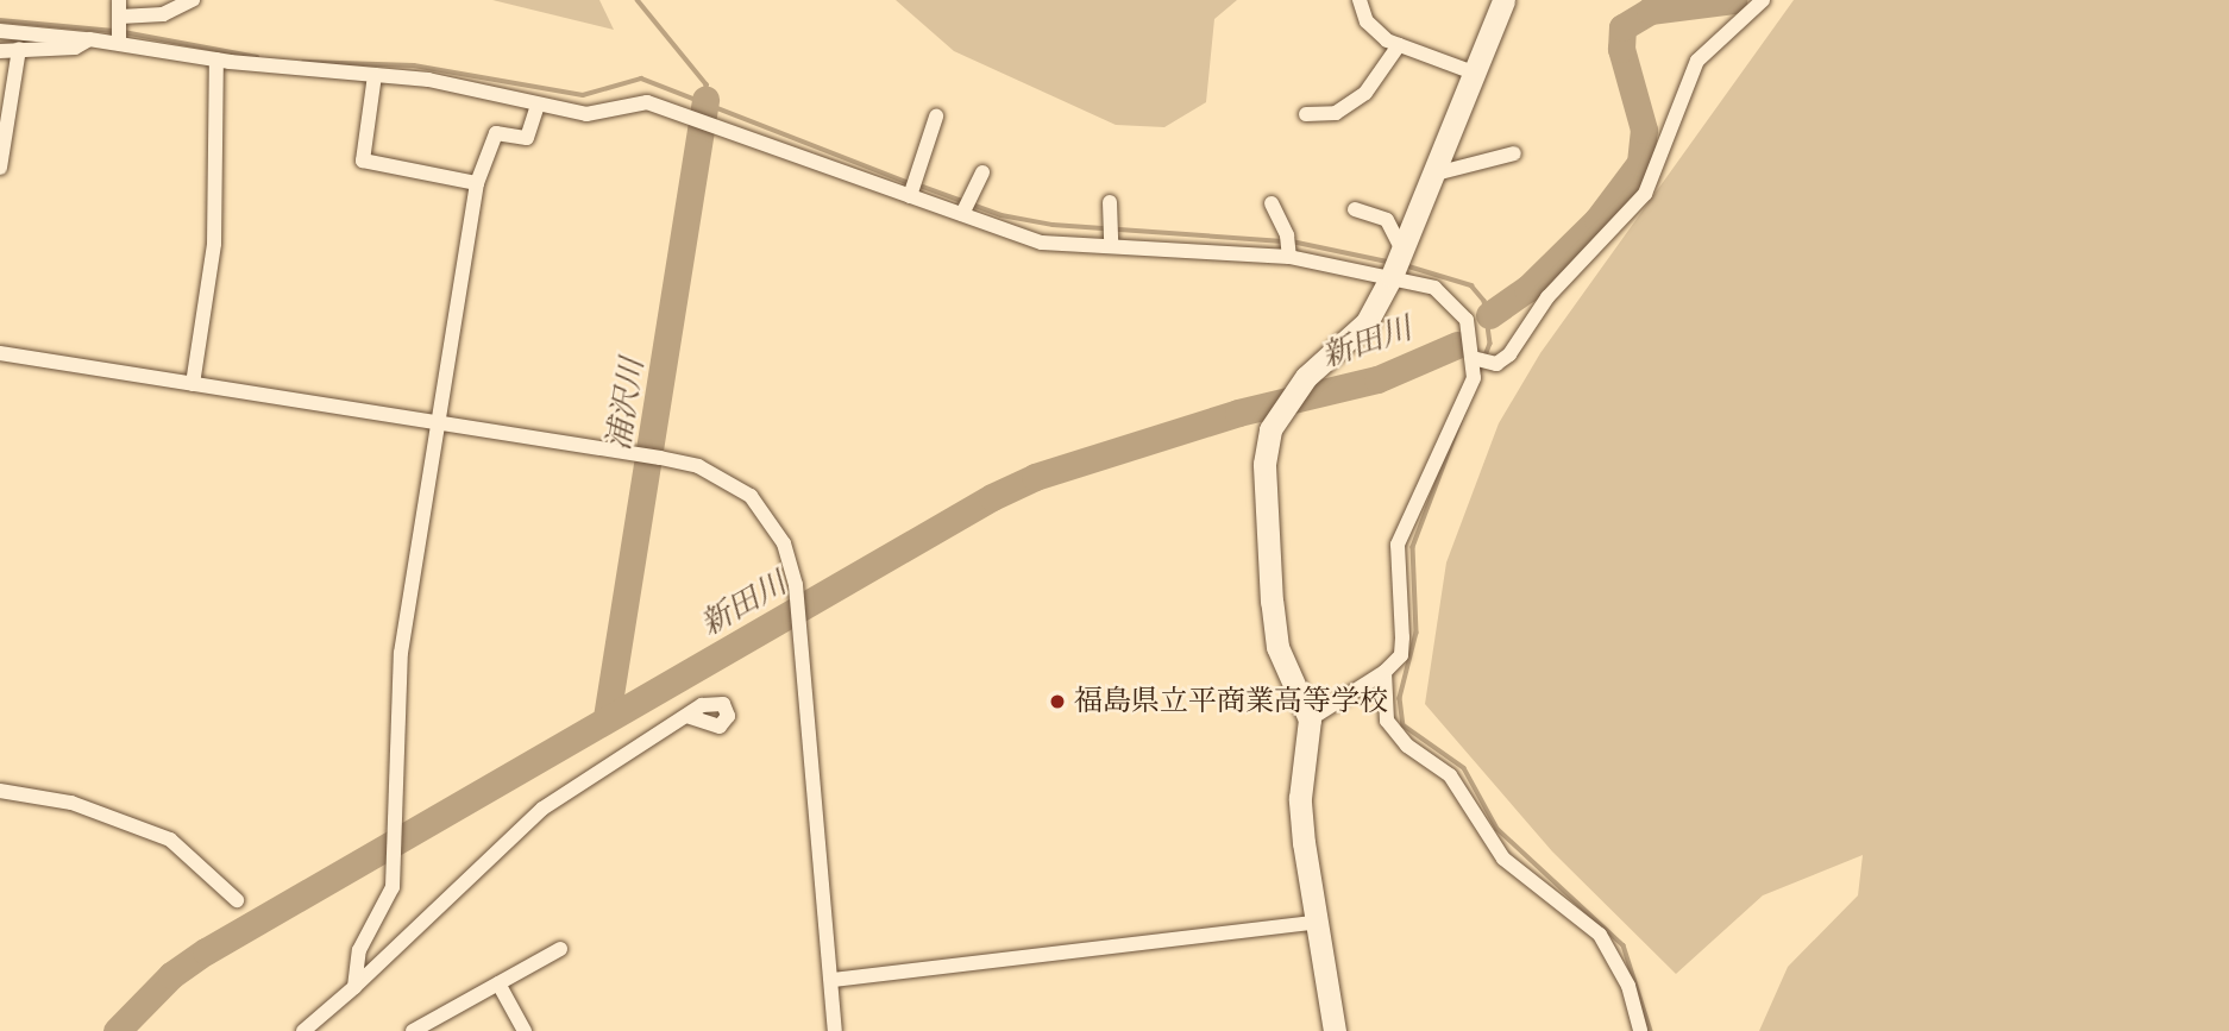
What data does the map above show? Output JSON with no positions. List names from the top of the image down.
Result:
{
  "water": ["新田川", "浦沢川"],
  "places": ["福島県立平商業高等学校"]
}
